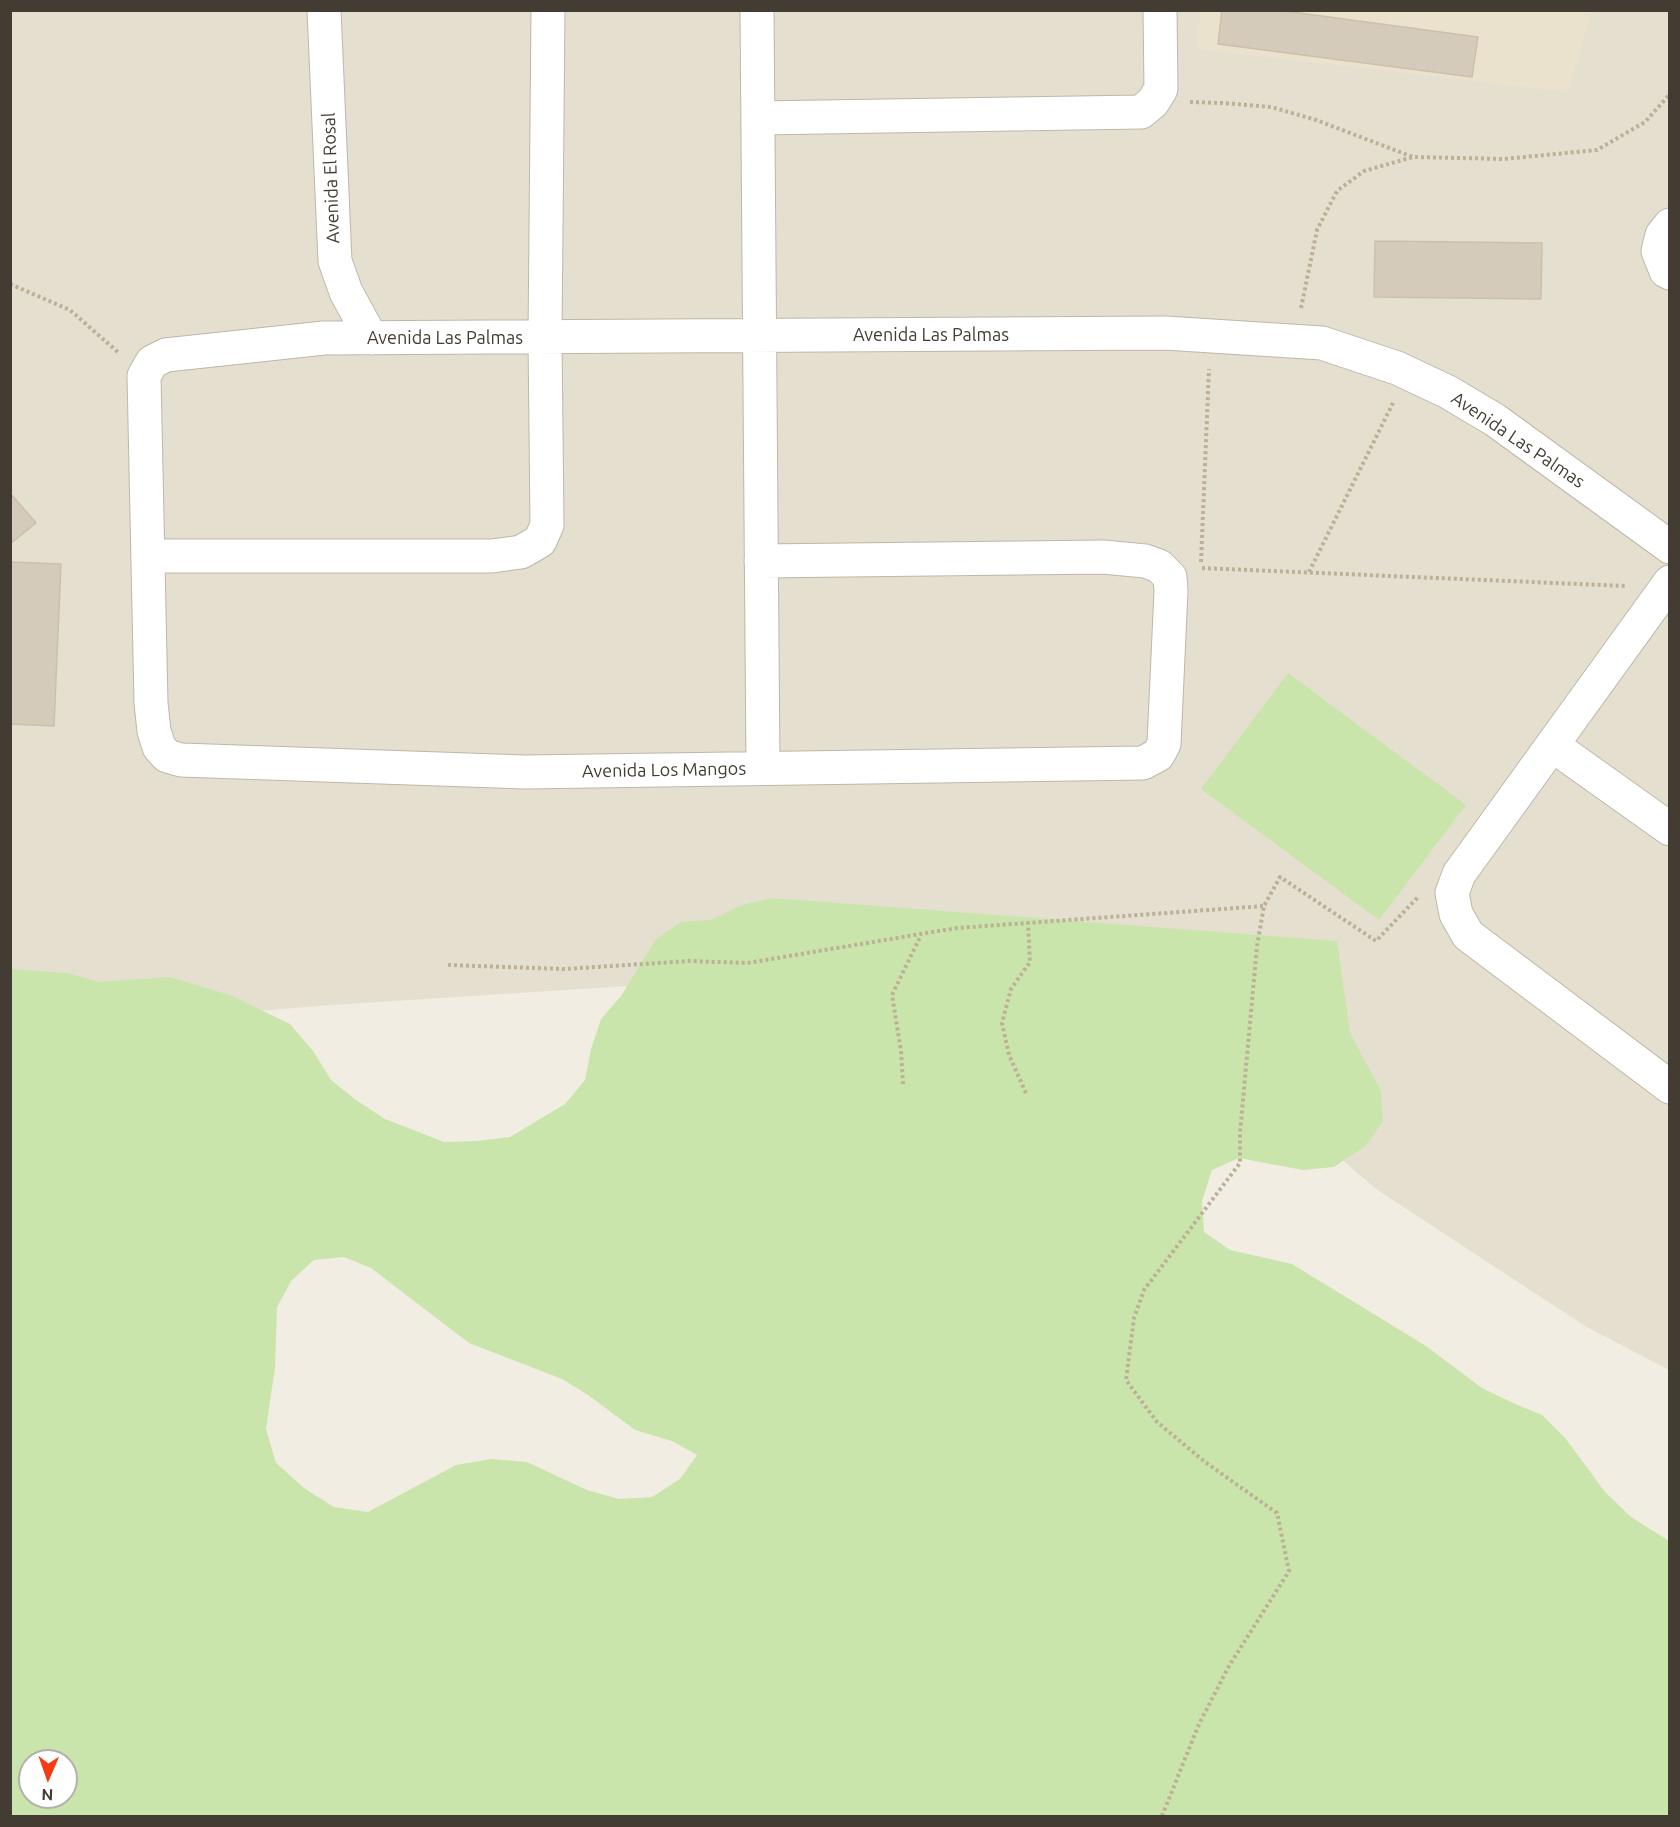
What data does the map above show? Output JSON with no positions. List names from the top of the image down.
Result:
{
  "streets": {
    "street": ["Avenida El Rosal", "Avenida Las Palmas", "Avenida Los Mangos"]
  },
  "crossings": [
    ["Avenida El Rosal", "Avenida Las Palmas"]
  ],
  "north": "bottom"
}
